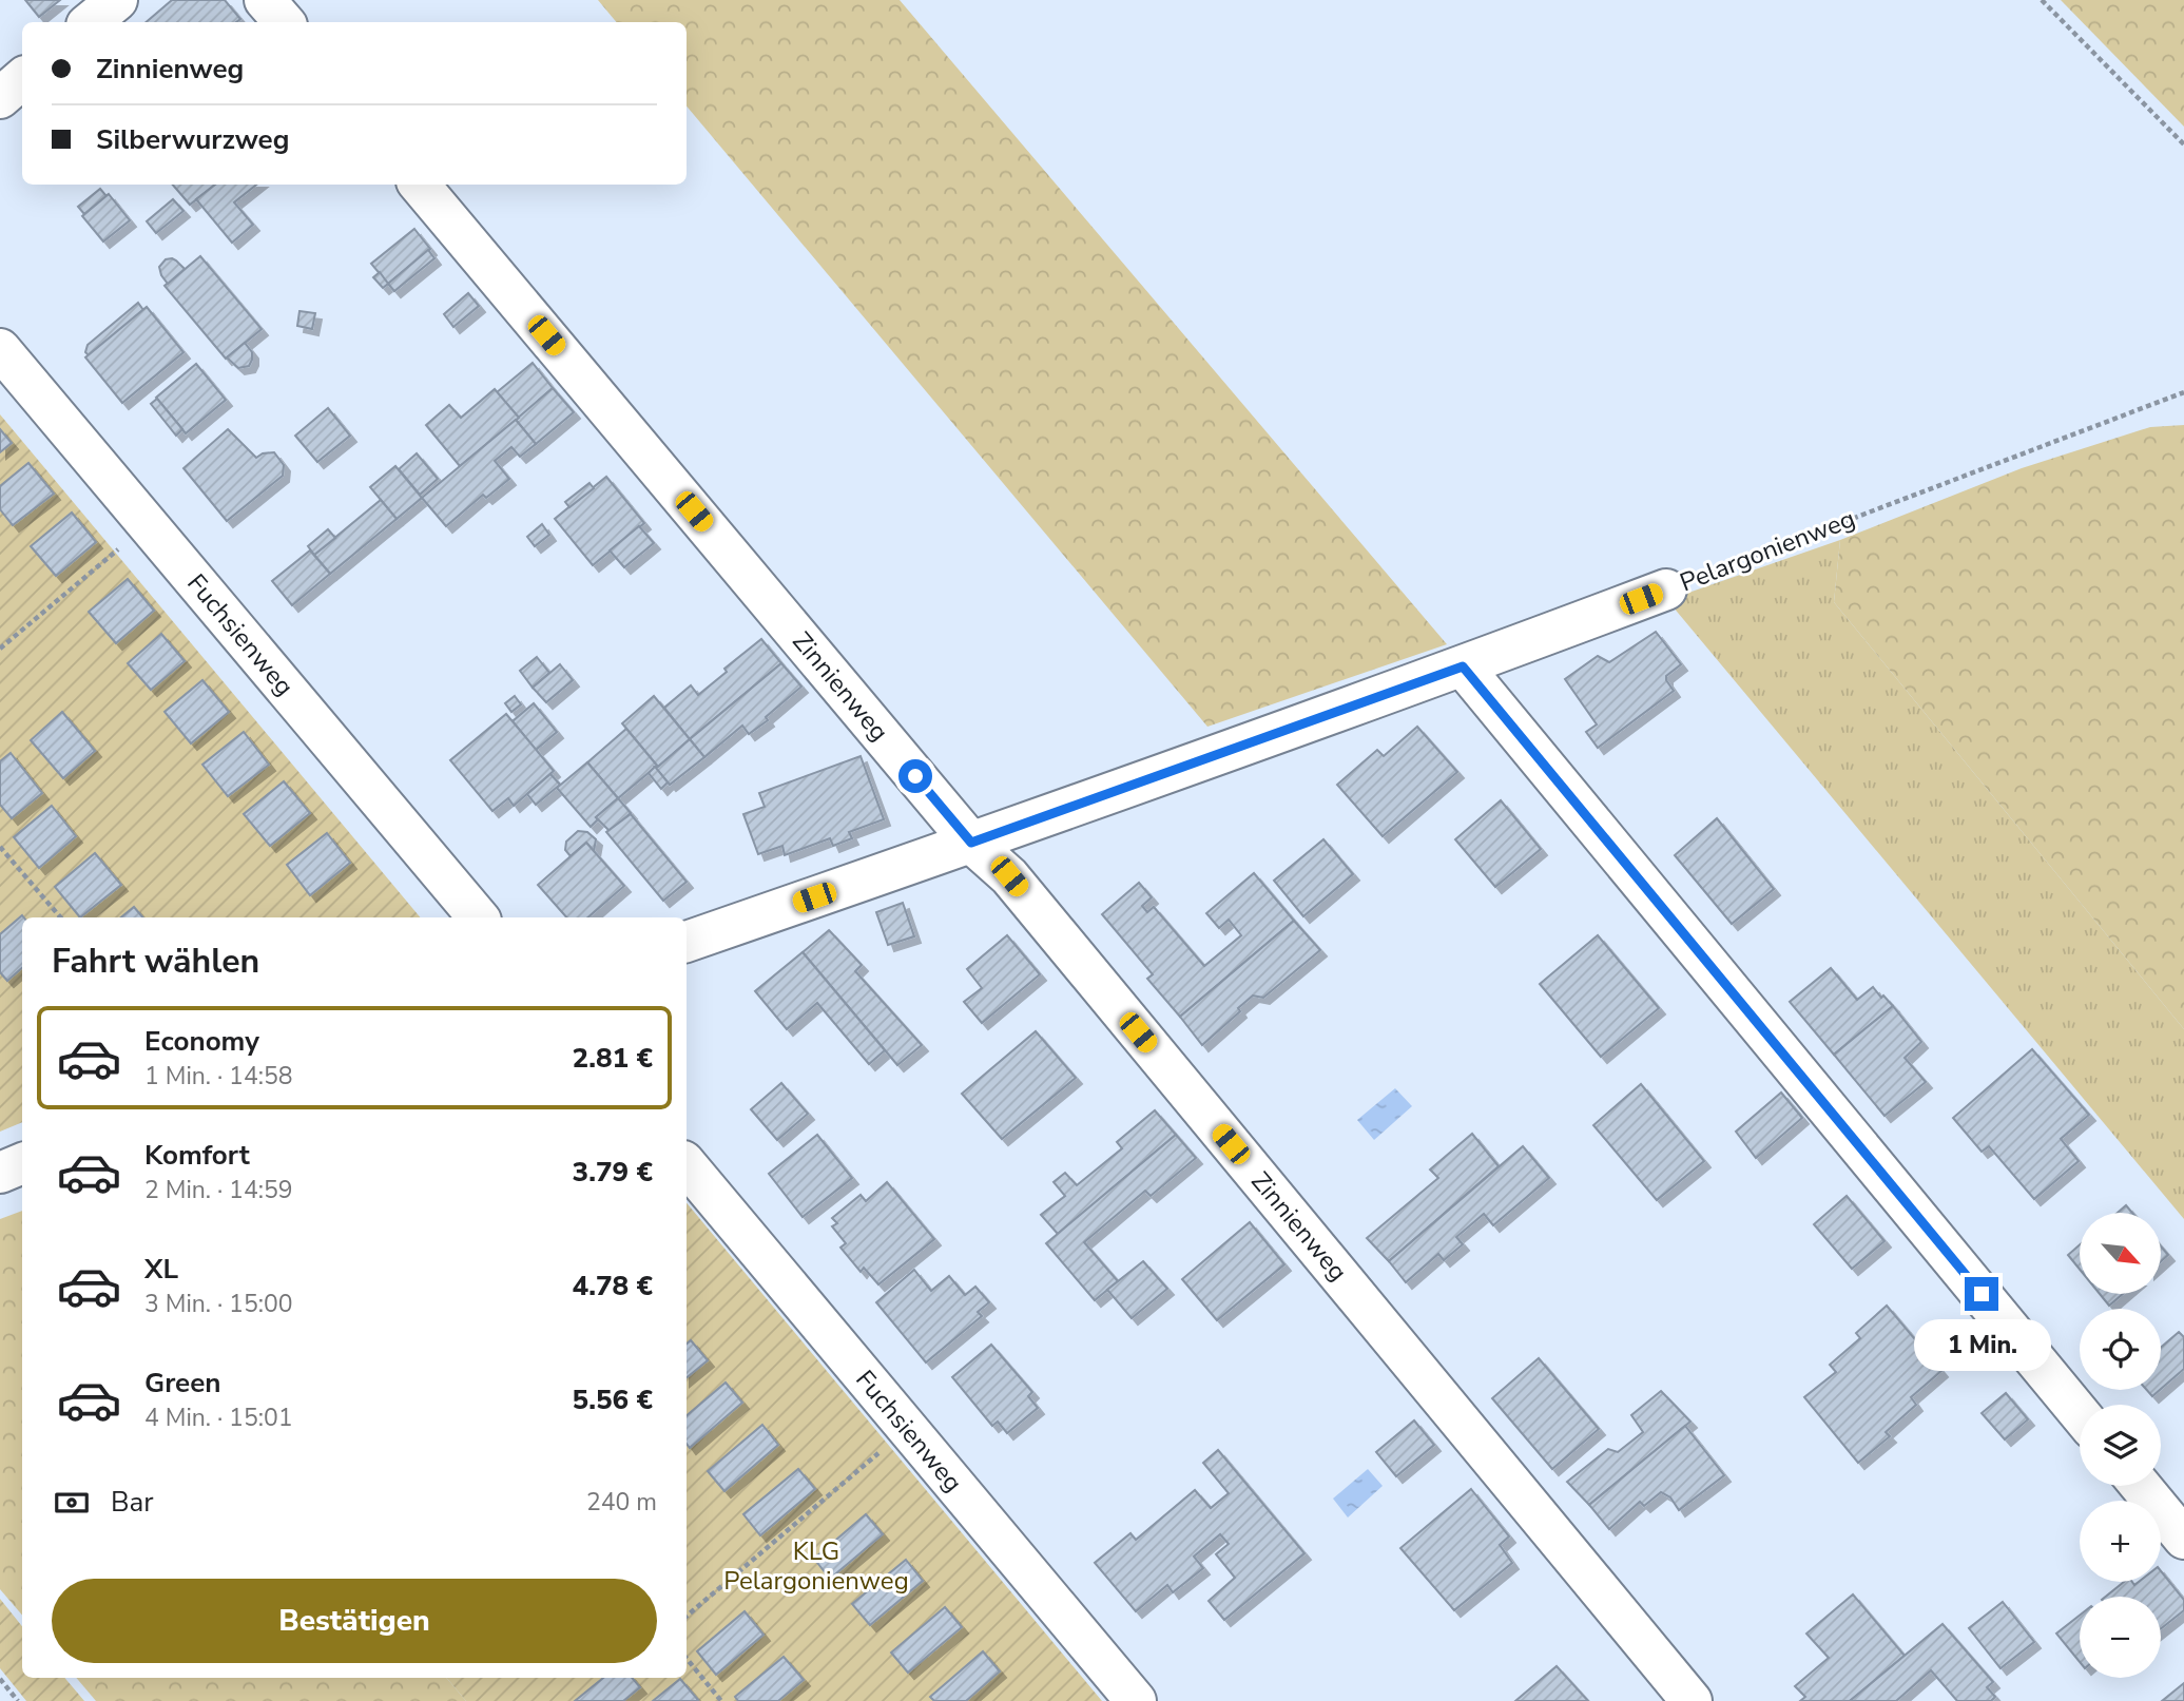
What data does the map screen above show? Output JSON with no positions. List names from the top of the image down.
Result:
{
  "streets": {
    "street": ["Pelargonienweg", "Fuchsienweg", "Zinnienweg"]
  },
  "crossings": [
    ["Pelargonienweg", "Zinnienweg"]
  ],
  "parks": ["KLG Pelargonienweg"],
  "north": "bottom right",
  "page": {
    "banner": ["Zinnienweg", "Silberwurzweg"],
    "heading": "Fahrt wählen",
    "list": [
      {
        "name": "Economy",
        "note": "1 Min. · 14:58",
        "value": "2.81 €"
      },
      {
        "name": "Komfort",
        "note": "2 Min. · 14:59",
        "value": "3.79 €"
      },
      {
        "name": "XL",
        "note": "3 Min. · 15:00",
        "value": "4.78 €"
      },
      {
        "name": "Green",
        "note": "4 Min. · 15:01",
        "value": "5.56 €"
      }
    ],
    "map_buttons": ["+", "−"],
    "bubble": "1 Min.",
    "pay": ["Bar", "240 m"],
    "buttons": "Bestätigen"
  }
}
